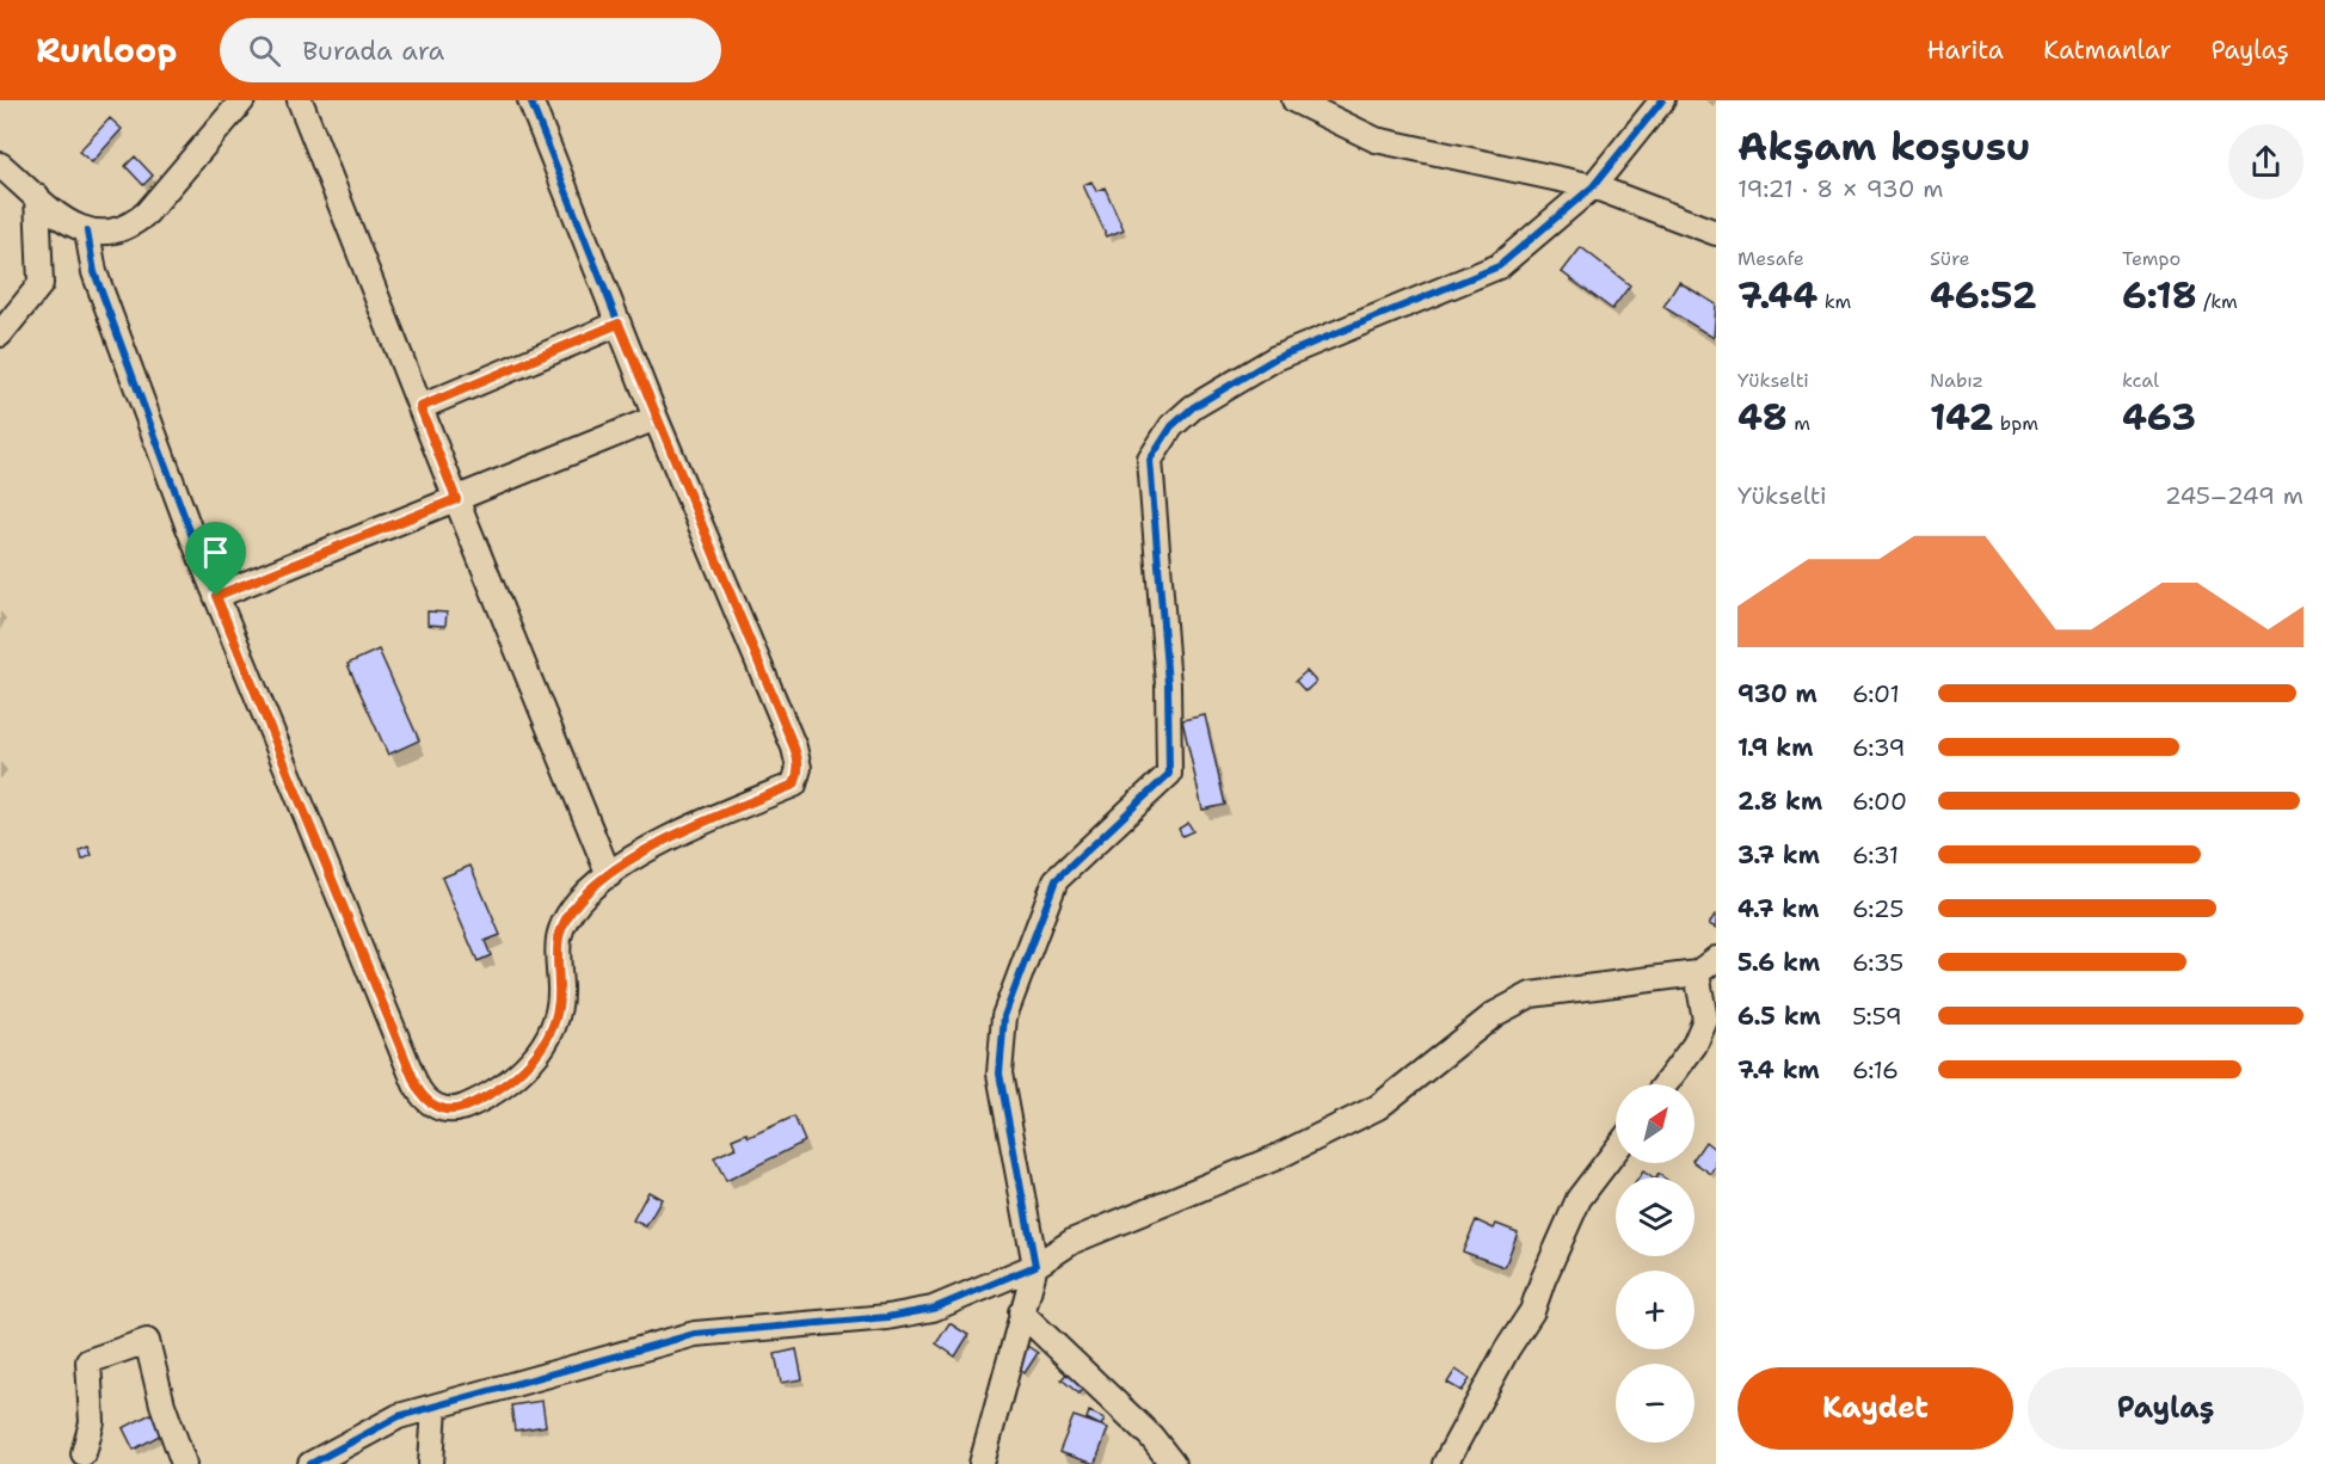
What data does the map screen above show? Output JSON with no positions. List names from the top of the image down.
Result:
{
  "north": "top right",
  "page": {
    "header": "Runloop",
    "search": "Burada ara",
    "nav": ["Harita", "Katmanlar", "Paylaş"],
    "heading": ["Akşam koşusu", "19:21 · 8 × 930 m"],
    "stats": [
      ["Mesafe", "7.44 km"],
      ["Süre", "46:52"],
      ["Tempo", "6:18 /km"],
      ["Yükselti", "48 m"],
      ["Nabız", "142 bpm"],
      ["kcal", "463"]
    ],
    "chart": ["Yükselti", "245–249 m"],
    "list": [
      {
        "name": "930 m",
        "note": "6:01"
      },
      {
        "name": "1.9 km",
        "note": "6:39"
      },
      {
        "name": "2.8 km",
        "note": "6:00"
      },
      {
        "name": "3.7 km",
        "note": "6:31"
      },
      {
        "name": "4.7 km",
        "note": "6:25"
      },
      {
        "name": "5.6 km",
        "note": "6:35"
      },
      {
        "name": "6.5 km",
        "note": "5:59"
      },
      {
        "name": "7.4 km",
        "note": "6:16"
      }
    ],
    "map_buttons": ["+", "−"],
    "buttons": ["Kaydet", "Paylaş"]
  }
}
